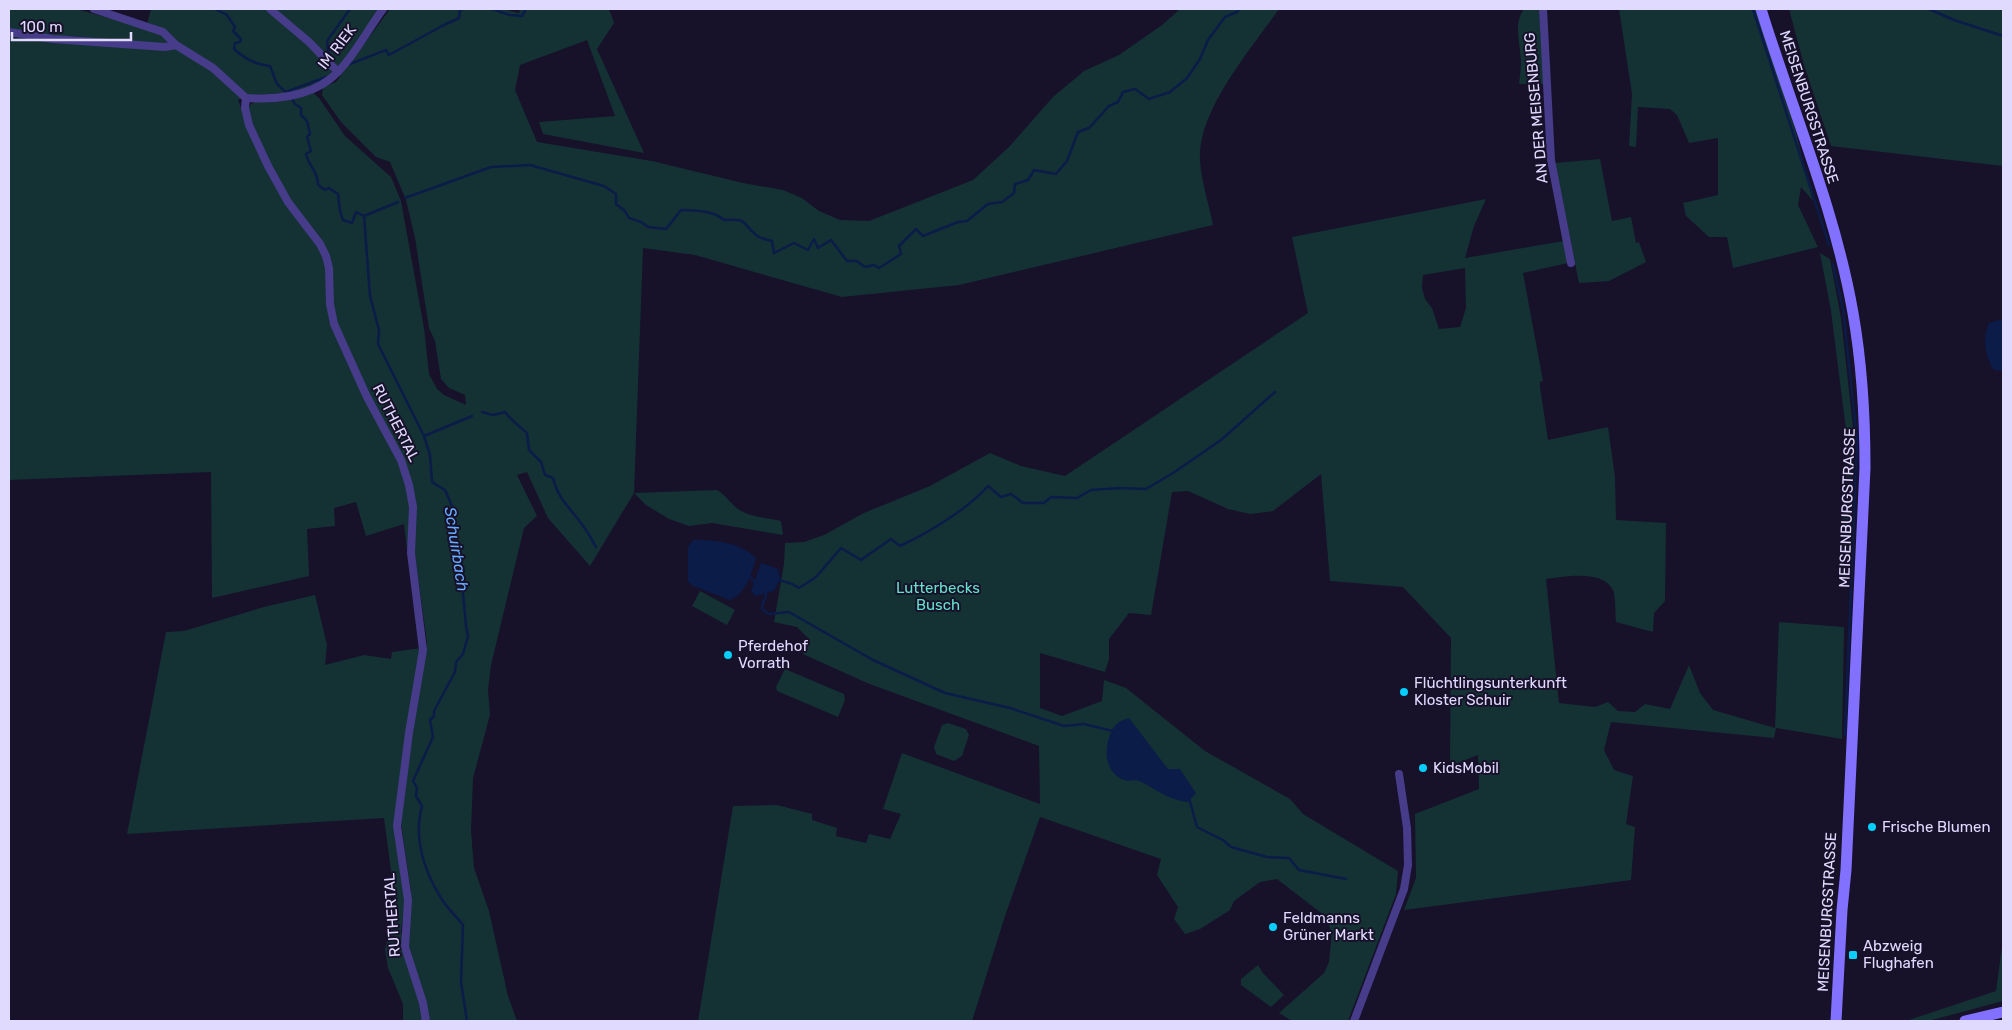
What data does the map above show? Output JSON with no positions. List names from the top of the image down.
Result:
{
  "streets": {
    "main road": ["MEISENBURGSTRASSE"],
    "street": ["IM RIEK", "AN DER MEISENBURG", "RUTHERTAL"]
  },
  "crossings": [
    ["IM RIEK", "RUTHERTAL"]
  ],
  "water": ["Schuirbach"],
  "parks": ["Lutterbecks Busch"],
  "places": {
    "other": [
      "Pferdehof Vorrath",
      "Flüchtlingsunterkunft Kloster Schuir",
      "KidsMobil",
      "Frische Blumen",
      "Feldmanns Grüner Markt"
    ],
    "transit": ["Abzweig Flughafen"]
  },
  "scale_bar": "100 m"
}
